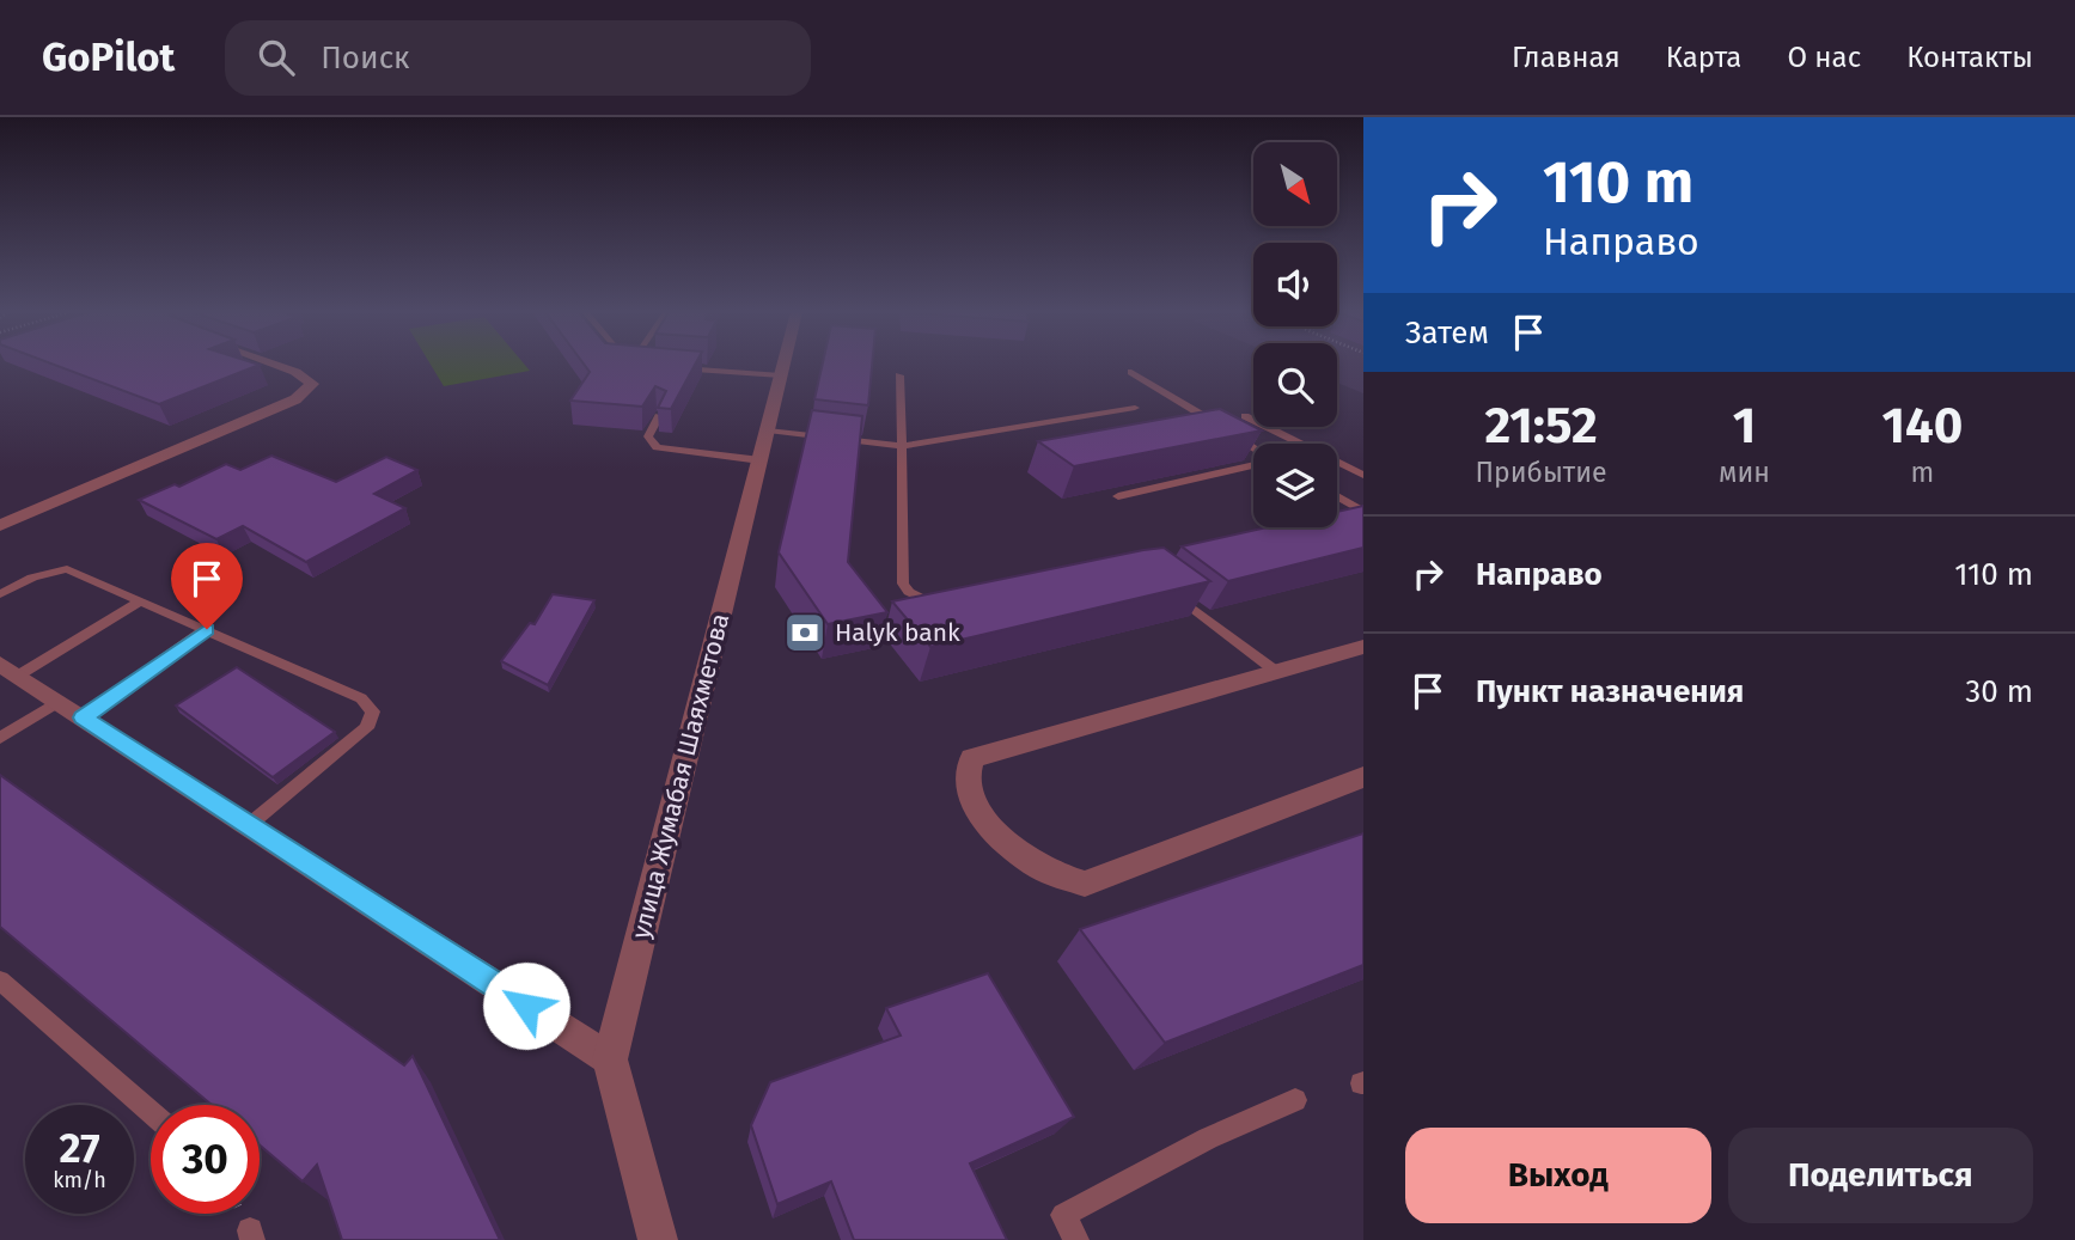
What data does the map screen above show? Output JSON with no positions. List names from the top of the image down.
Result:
{
  "streets": {
    "street": ["улица Жумабая Шаяхметова"]
  },
  "places": {
    "bank": ["Halyk bank"]
  },
  "north": "bottom right",
  "page": {
    "header": "GoPilot",
    "search": "Поиск",
    "nav": [
      "Главная",
      "Карта",
      "О нас",
      "Контакты"
    ],
    "turn": ["110 m", "Направо"],
    "then": "Затем",
    "eta": [
      "21:52",
      "Прибытие",
      "1",
      "мин",
      "140",
      "m"
    ],
    "list": [
      {
        "name": "Направо",
        "value": "110 m"
      },
      {
        "name": "Пункт назначения",
        "value": "30 m"
      }
    ],
    "speed": "27 km/h",
    "limit": "30",
    "buttons": ["Выход", "Поделиться"]
  }
}
